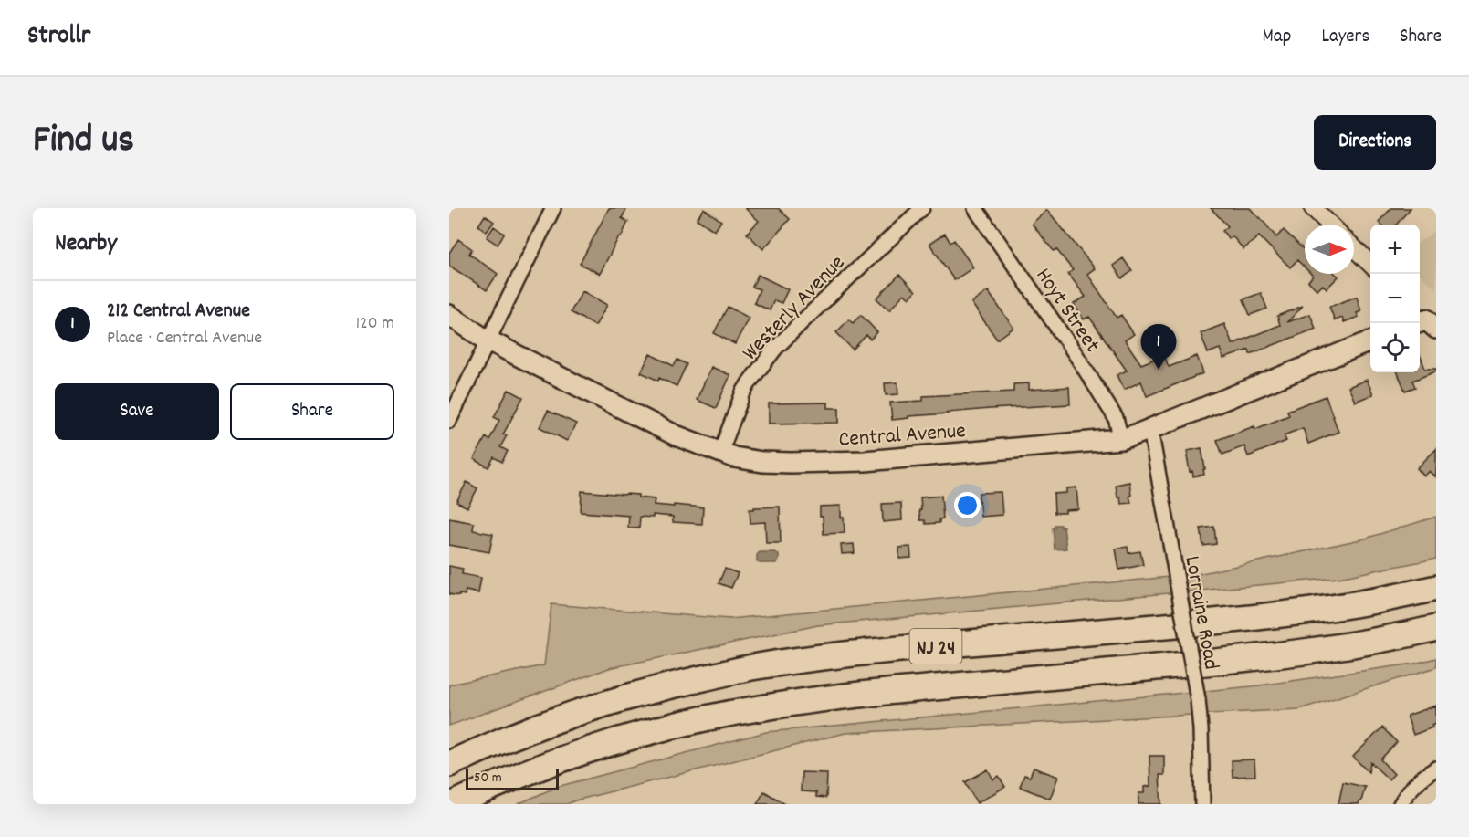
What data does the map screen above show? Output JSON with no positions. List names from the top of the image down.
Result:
{
  "streets": {
    "highway": ["NJ 24"],
    "main road": ["Central Avenue"],
    "street": ["Westerly Avenue", "Hoyt Street", "Lorraine Road"]
  },
  "crossings": [
    ["Westerly Avenue", "Central Avenue"],
    ["Hoyt Street", "Central Avenue"],
    ["Central Avenue", "Lorraine Road"]
  ],
  "scale_bar": "50 m",
  "north": "right",
  "page": {
    "header": "Strollr",
    "nav": ["Map", "Layers", "Share"],
    "title": "Find us",
    "buttons": [
      "Directions",
      ["Save", "Share"]
    ],
    "heading": "Nearby",
    "map_buttons": ["+", "−"],
    "list": [
      {
        "mark": "1",
        "name": "212 Central Avenue",
        "note": "Place · Central Avenue",
        "value": "120 m"
      }
    ],
    "pins": "1",
    "scale": "50 m"
  }
}
